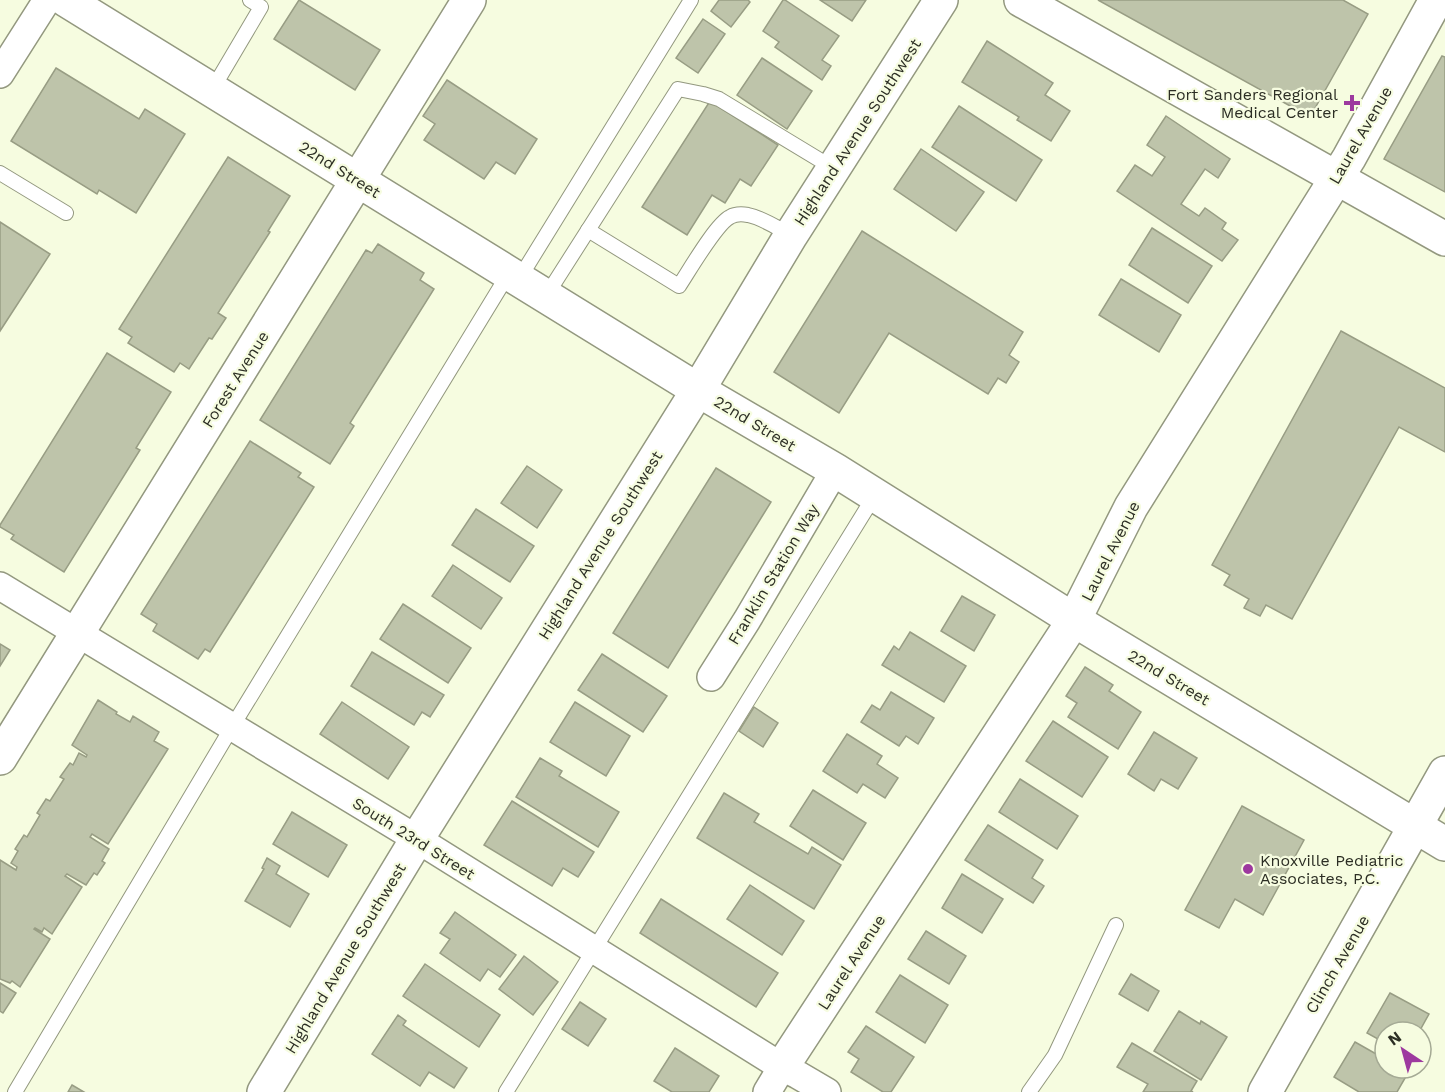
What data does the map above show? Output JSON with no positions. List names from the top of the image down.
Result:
{
  "streets": {
    "street": [
      "Highland Avenue Southwest",
      "Laurel Avenue",
      "22nd Street",
      "Forest Avenue",
      "Franklin Station Way",
      "South 23rd Street",
      "Clinch Avenue"
    ]
  },
  "crossings": [
    ["Highland Avenue Southwest", "22nd Street"],
    ["Highland Avenue Southwest", "South 23rd Street"],
    ["Laurel Avenue", "22nd Street"],
    ["Laurel Avenue", "South 23rd Street"],
    ["22nd Street", "Forest Avenue"],
    ["22nd Street", "Franklin Station Way"],
    ["22nd Street", "Clinch Avenue"],
    ["Forest Avenue", "South 23rd Street"]
  ],
  "places": {
    "health": ["Fort Sanders Regional Medical Center"],
    "other": ["Knoxville Pediatric Associates, P.C."]
  },
  "north": "top left"
}
